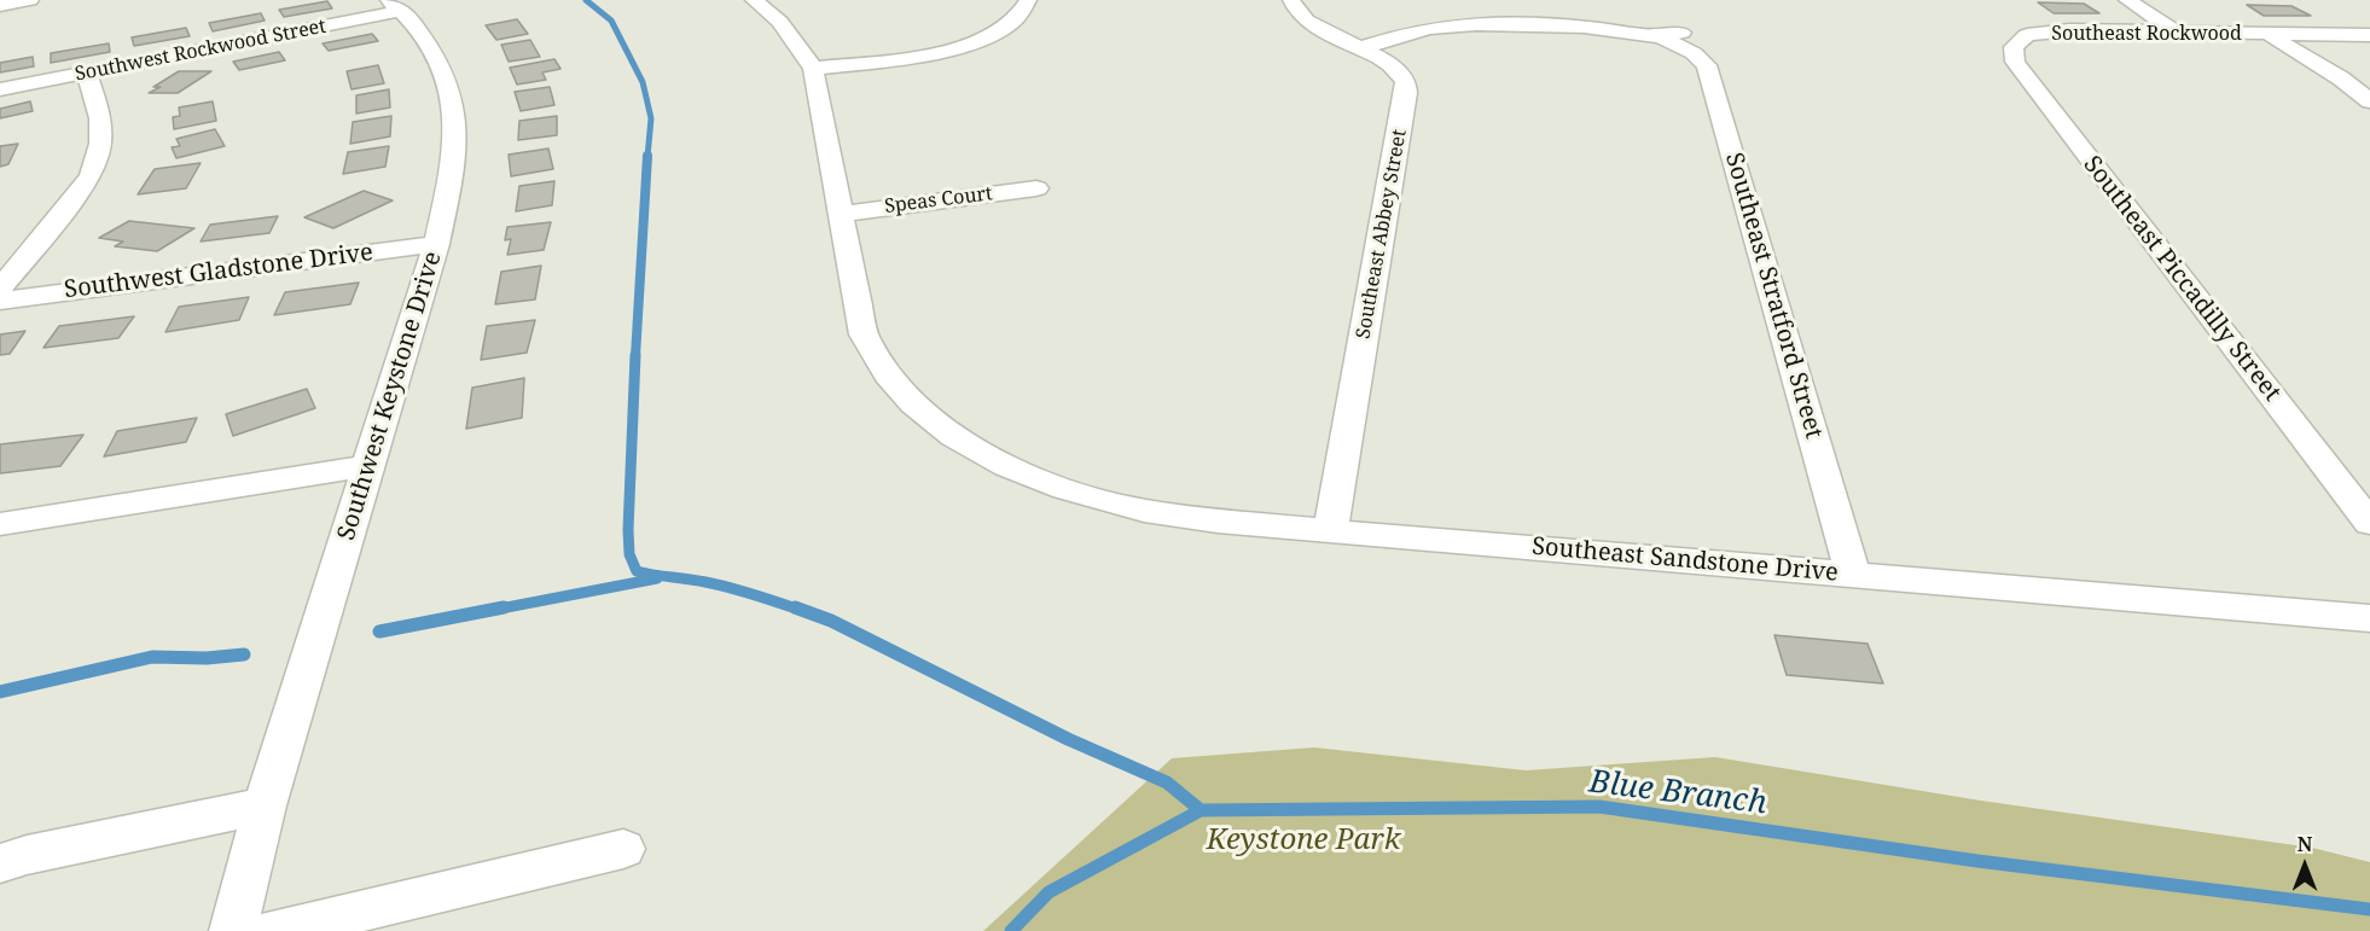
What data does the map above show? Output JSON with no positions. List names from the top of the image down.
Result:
{
  "streets": {
    "street": [
      "Southeast Rockwood",
      "Southwest Rockwood Street",
      "Speas Court",
      "Southeast Abbey Street",
      "Southwest Gladstone Drive",
      "Southeast Piccadilly Street",
      "Southeast Stratford Street",
      "Southwest Keystone Drive",
      "Southeast Sandstone Drive"
    ]
  },
  "crossings": [
    ["Southeast Rockwood", "Southeast Piccadilly Street"],
    ["Southwest Rockwood Street", "Southwest Keystone Drive"],
    ["Speas Court", "Southeast Sandstone Drive"],
    ["Southeast Abbey Street", "Southeast Stratford Street"],
    ["Southeast Abbey Street", "Southeast Sandstone Drive"],
    ["Southwest Gladstone Drive", "Southwest Keystone Drive"],
    ["Southeast Stratford Street", "Southeast Sandstone Drive"]
  ],
  "water": ["Blue Branch"],
  "parks": ["Keystone Park"],
  "north": "top"
}
